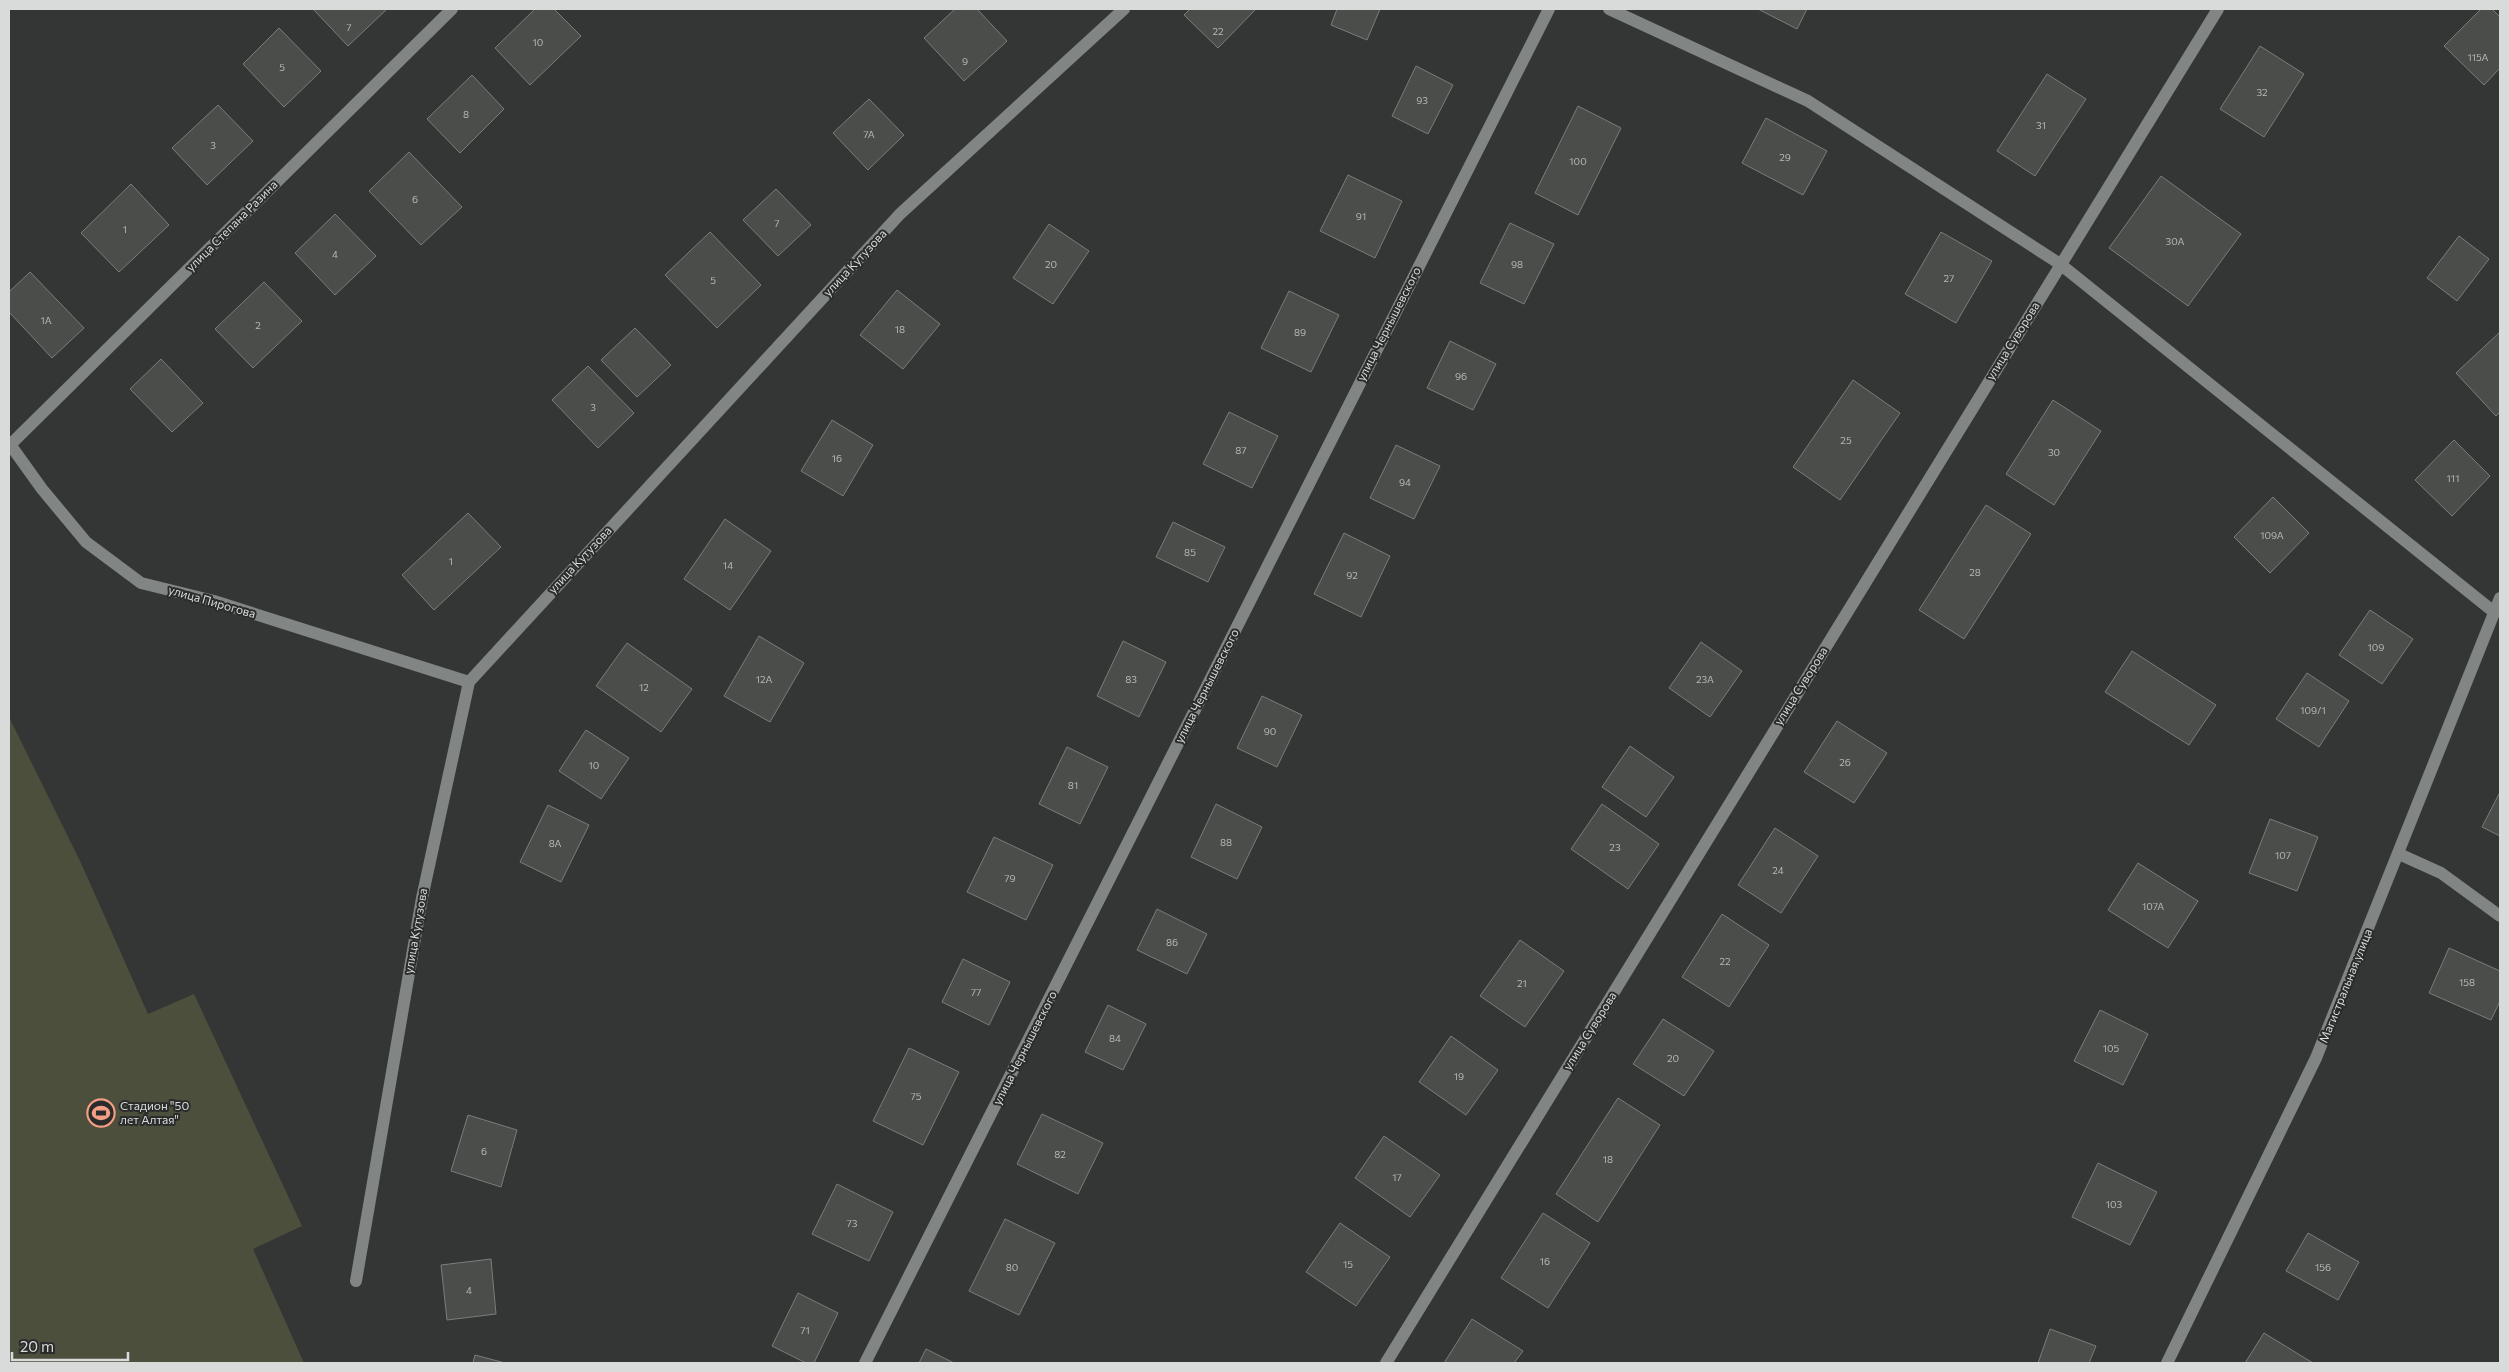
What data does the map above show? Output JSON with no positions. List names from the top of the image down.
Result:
{
  "streets": {
    "street": [
      "улица Степана Разина",
      "улица Кутузова",
      "улица Чернышевского",
      "улица Суворова",
      "улица Пирогова",
      "Магистральная улица"
    ]
  },
  "crossings": [
    ["улица Степана Разина", "улица Пирогова"],
    ["улица Кутузова", "улица Пирогова"]
  ],
  "places": {
    "sports": ["Стадион \"50 лет Алтая\""]
  },
  "house_numbers": [
    "7",
    "22",
    "10",
    "115А",
    "9",
    "5",
    "32",
    "93",
    "8",
    "31",
    "7А",
    "3",
    "29",
    "100",
    "6",
    "91",
    "7",
    "1",
    "30А",
    "4",
    "20",
    "98",
    "27",
    "5",
    "1А",
    "2",
    "18",
    "89",
    "96",
    "3",
    "25",
    "87",
    "30",
    "16",
    "111",
    "94",
    "109А",
    "85",
    "1",
    "14",
    "28",
    "92",
    "109",
    "12А",
    "83",
    "23А",
    "12",
    "109/1",
    "90",
    "26",
    "10",
    "81",
    "88",
    "8А",
    "23",
    "107",
    "24",
    "79",
    "107А",
    "86",
    "22",
    "158",
    "21",
    "77",
    "84",
    "105",
    "20",
    "19",
    "75",
    "6",
    "82",
    "18",
    "17",
    "103",
    "73",
    "16",
    "15",
    "80",
    "156",
    "4",
    "71"
  ],
  "scale_bar": "20 m"
}
